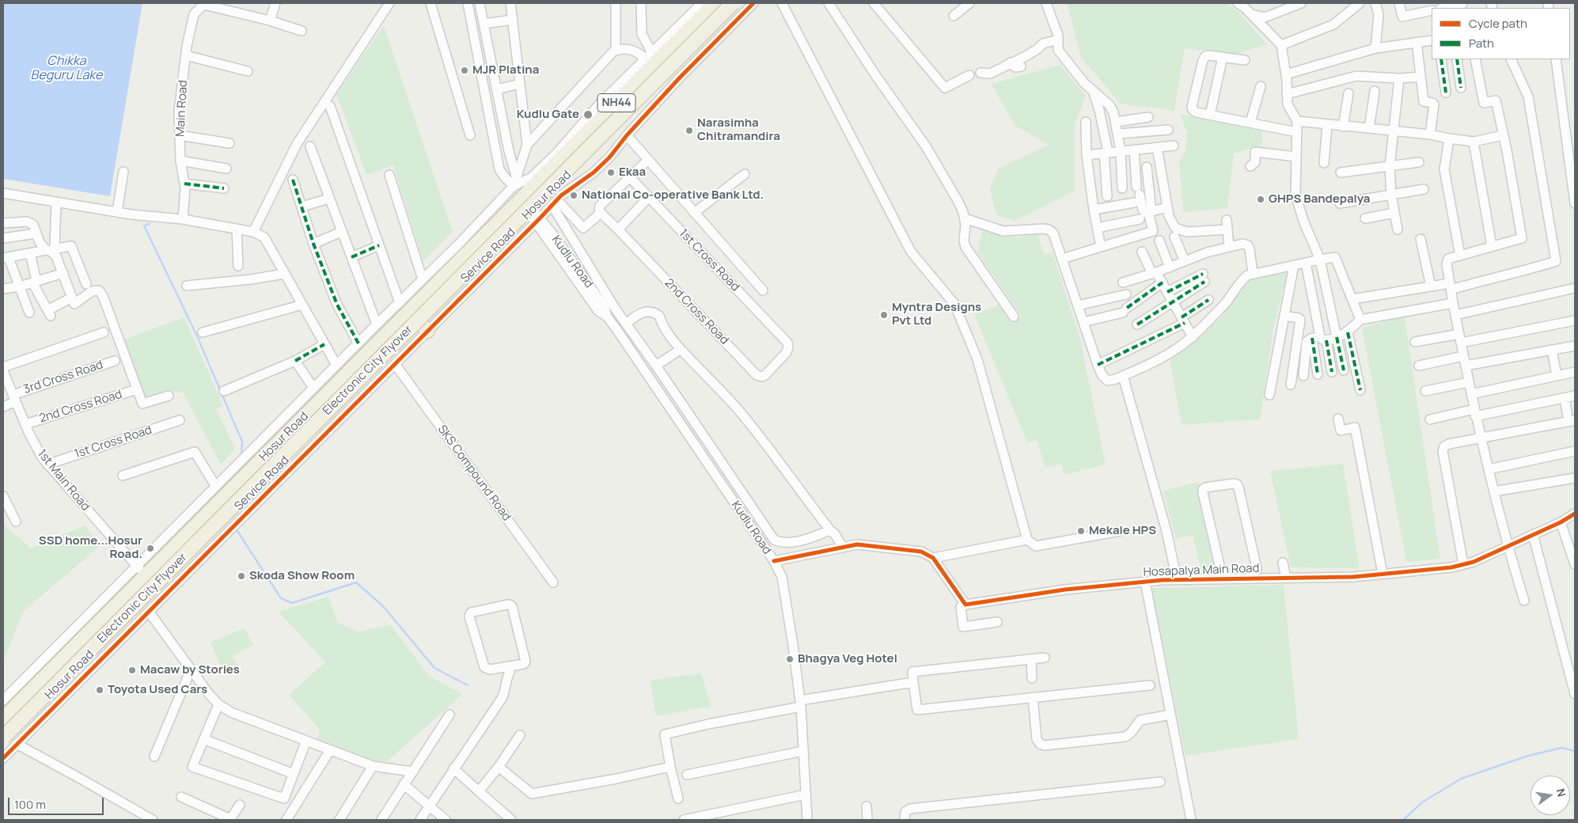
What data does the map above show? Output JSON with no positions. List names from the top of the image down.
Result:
{
  "streets": {
    "highway": ["NH44", "Hosur Road", "Electronic City Flyover"],
    "street": [
      "Main Road",
      "Service Road",
      "1st Cross Road",
      "Kudlu Road",
      "2nd Cross Road",
      "3rd Cross Road",
      "SKS Compound Road",
      "1st Main Road",
      "Hosapalya Main Road"
    ]
  },
  "crossings": [
    ["Hosur Road", "Service Road"],
    ["Hosur Road", "Kudlu Road"],
    ["Hosur Road", "1st Main Road"],
    ["Service Road", "SKS Compound Road"],
    ["1st Cross Road", "2nd Cross Road"],
    ["1st Cross Road", "1st Main Road"],
    ["2nd Cross Road", "1st Main Road"],
    ["3rd Cross Road", "1st Main Road"]
  ],
  "water": ["Chikka Beguru Lake"],
  "places": [
    "MJR Platina",
    "Kudlu Gate",
    "Narasimha Chitramandira",
    "Ekaa",
    "National Co-operative Bank Ltd.",
    "GHPS Bandepalya",
    "Myntra Designs Pvt Ltd",
    "Mekale HPS",
    "SSD home...Hosur Road.",
    "Skoda Show Room",
    "Bhagya Veg Hotel",
    "Macaw by Stories",
    "Toyota Used Cars"
  ],
  "legend": ["Cycle path", "Path"],
  "scale_bar": "100 m",
  "north": "right"
}
